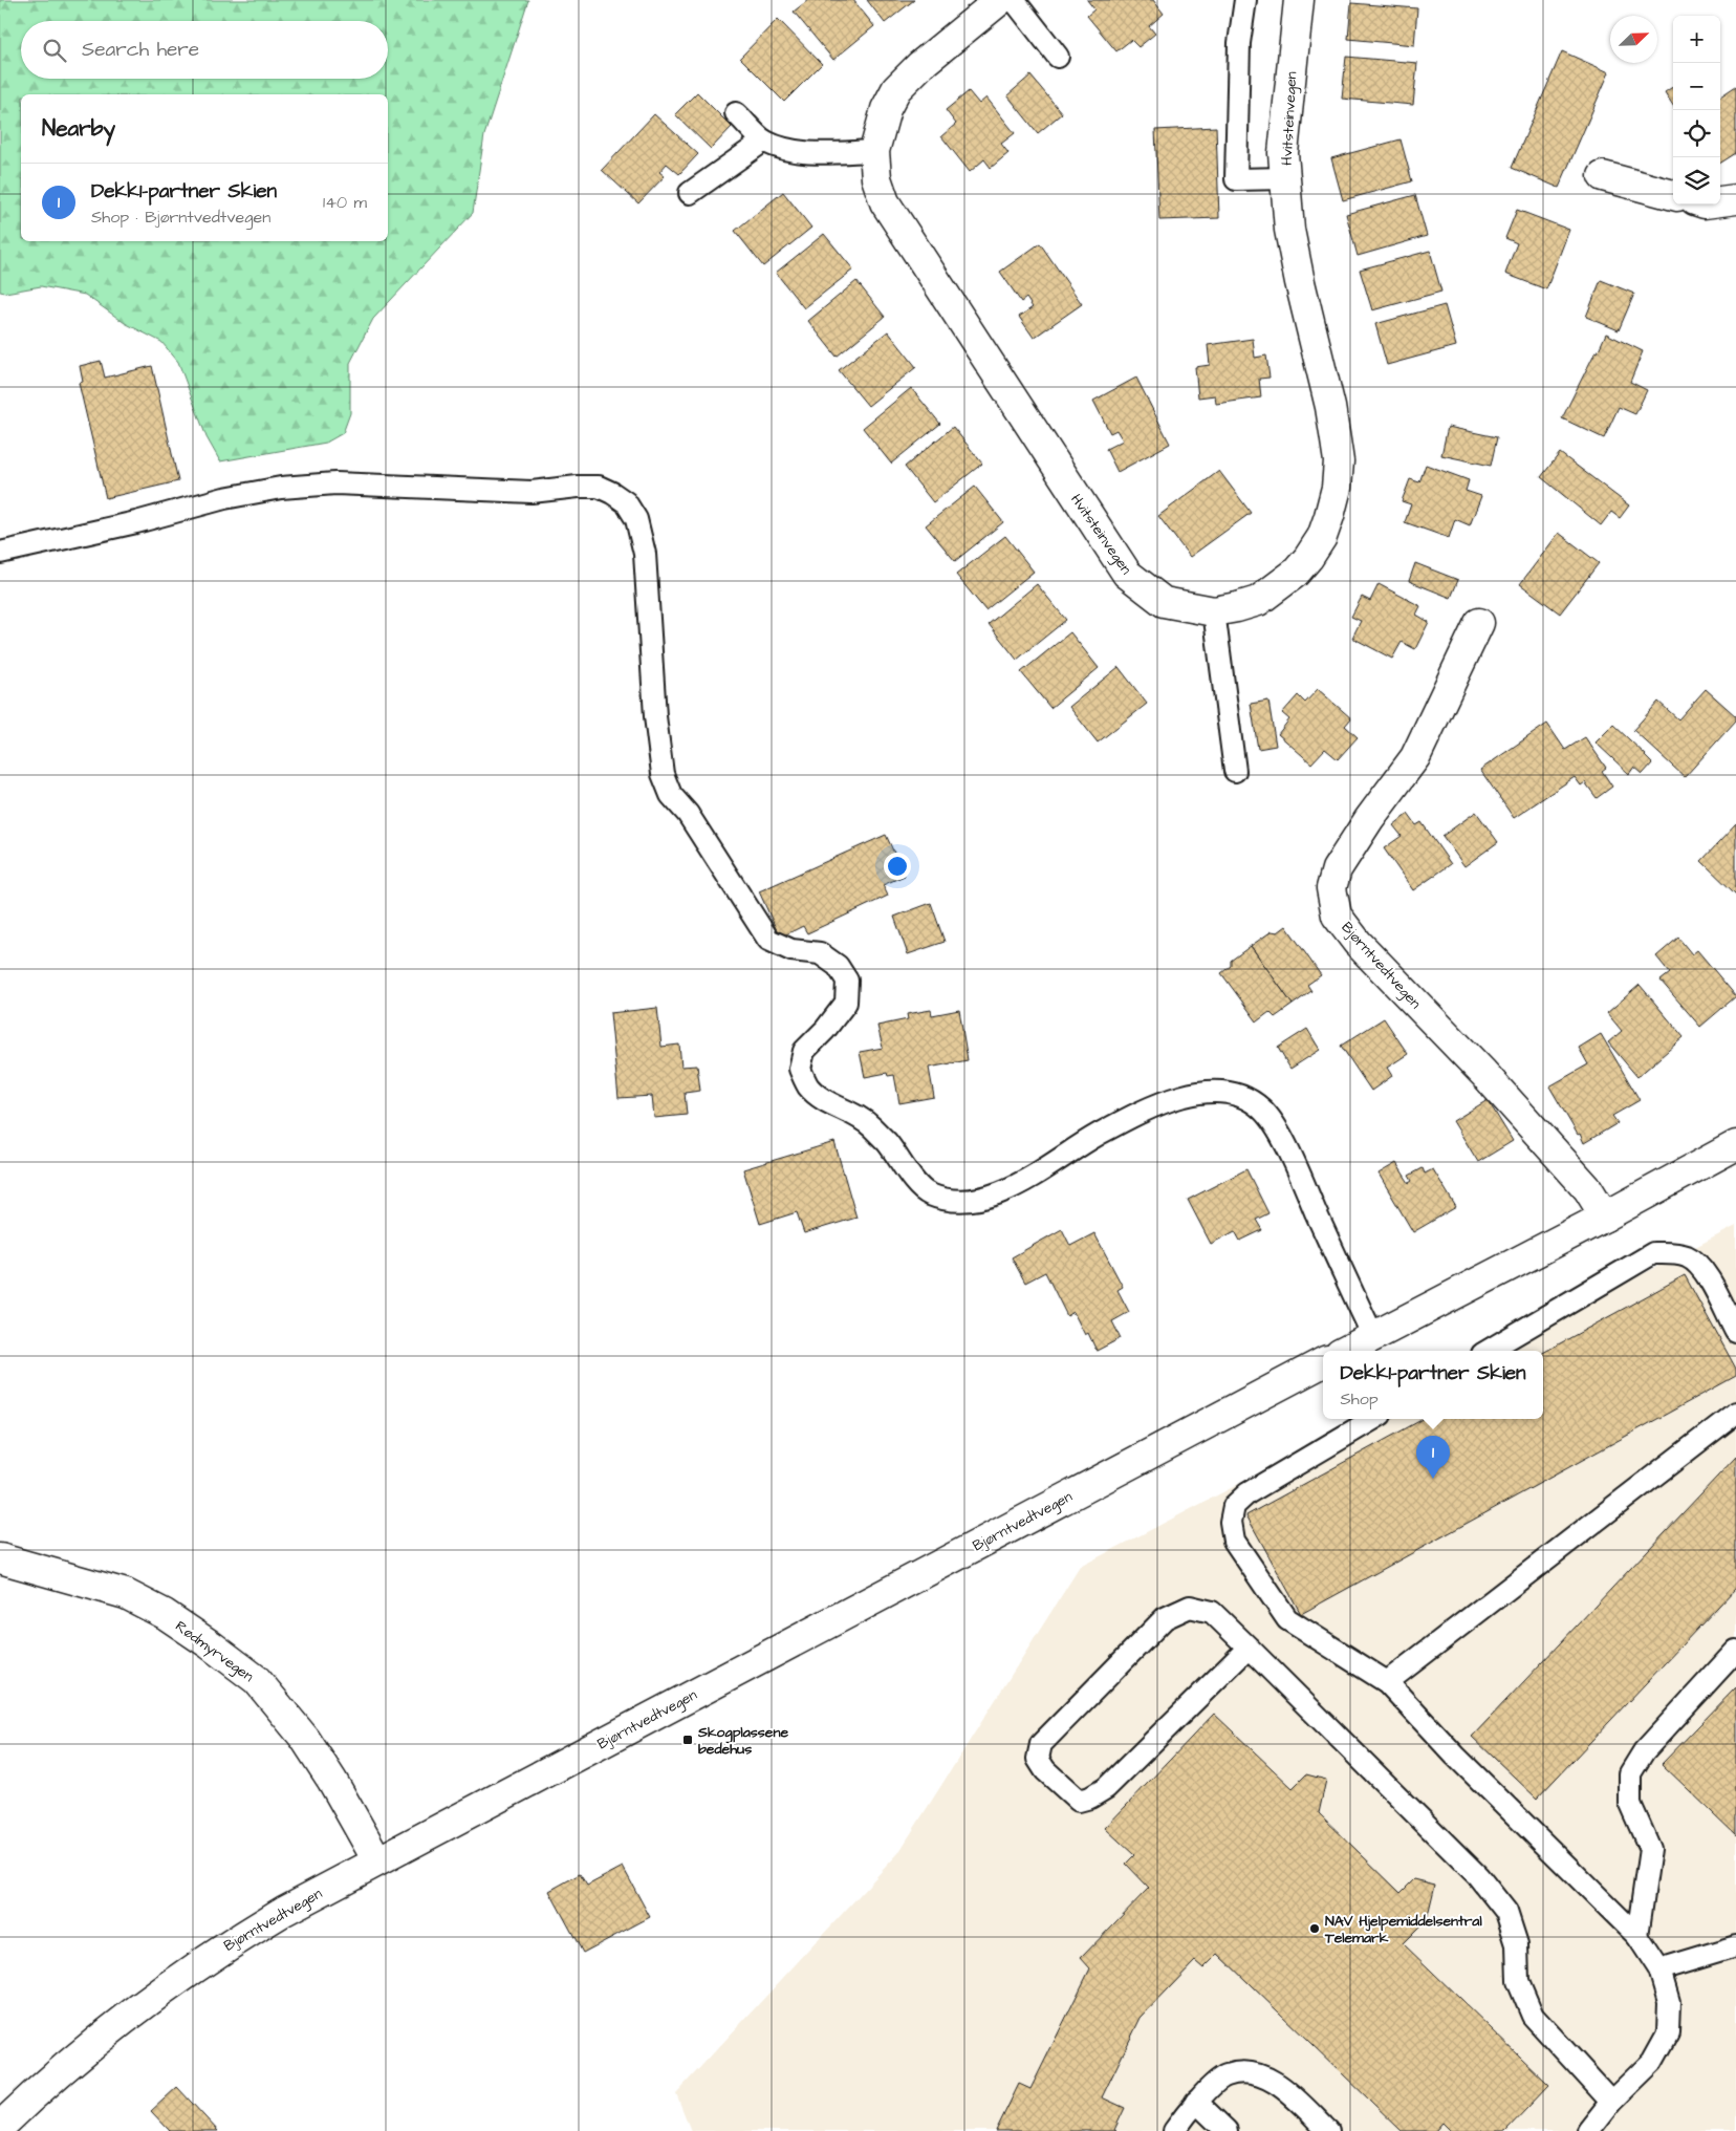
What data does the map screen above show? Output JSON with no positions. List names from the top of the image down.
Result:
{
  "streets": {
    "street": ["Hvitsteinvegen", "Bjørntvedtvegen", "Rødmyrvegen"]
  },
  "crossings": [
    ["Bjørntvedtvegen", "Rødmyrvegen"]
  ],
  "places": {
    "transit": ["Skogplassene bedehus"],
    "other": ["NAV Hjelpemiddelsentral Telemark"]
  },
  "north": "top right",
  "page": {
    "map_buttons": ["+", "−"],
    "search": "Search here",
    "heading": "Nearby",
    "list": [
      {
        "mark": "1",
        "name": "Dekk1-partner Skien",
        "note": "Shop · Bjørntvedtvegen",
        "value": "140 m"
      }
    ],
    "popup": ["Dekk1-partner Skien", "Shop"],
    "pins": "1"
  }
}
